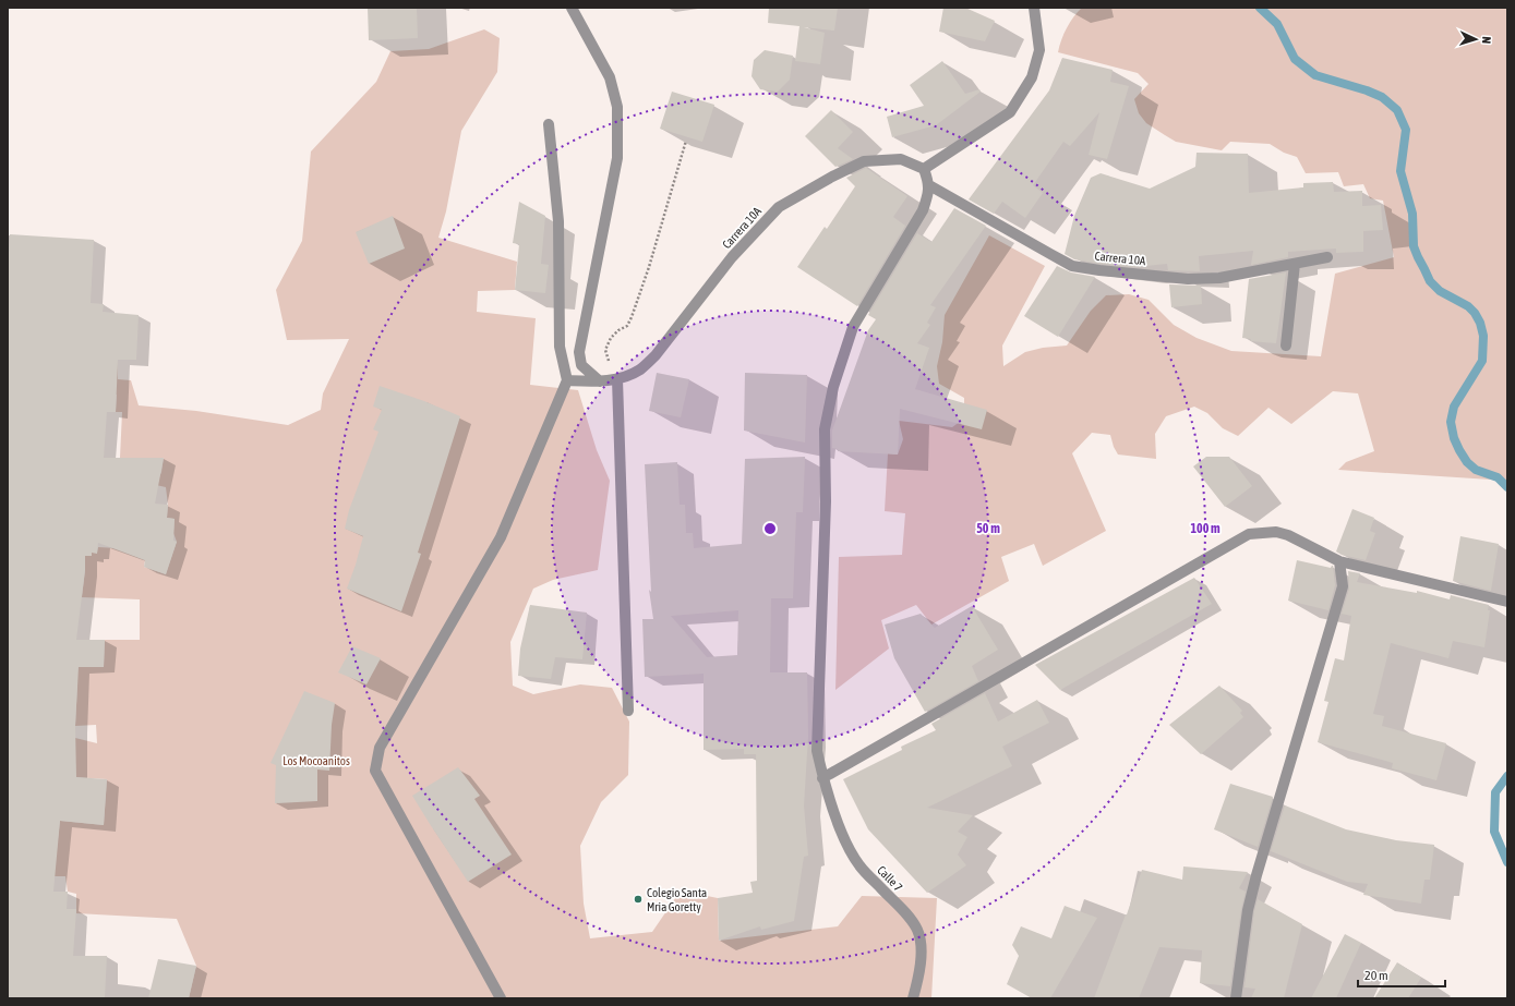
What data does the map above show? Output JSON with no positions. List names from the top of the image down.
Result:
{
  "streets": {
    "street": ["Carrera 10A", "Calle 7"]
  },
  "crossings": [
    ["Carrera 10A", "Calle 7"]
  ],
  "parks": ["Los Mocoanitos"],
  "places": ["Colegio Santa Mria Goretty"],
  "scale_bar": "20 m",
  "north": "right",
  "rings": ["50 m", "100 m"]
}
